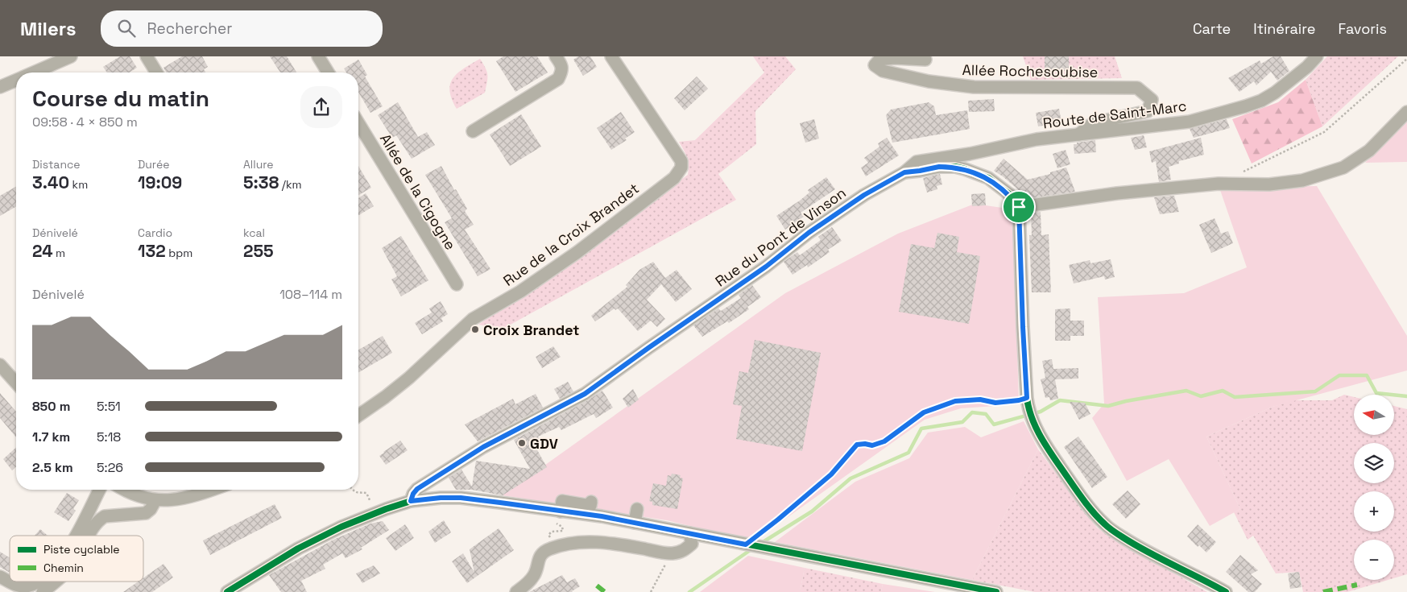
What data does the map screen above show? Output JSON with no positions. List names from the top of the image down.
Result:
{
  "streets": {
    "street": [
      "Allée Rochesoubise",
      "Route de Saint-Marc",
      "Allée de la Cigogne",
      "Rue de la Croix Brandet",
      "Rue du Pont de Vinson"
    ]
  },
  "crossings": [
    ["Allée Rochesoubise", "Route de Saint-Marc"],
    ["Route de Saint-Marc", "Rue du Pont de Vinson"]
  ],
  "places": ["Croix Brandet", "GDV"],
  "legend": ["Piste cyclable", "Chemin"],
  "north": "left",
  "page": {
    "header": "Milers",
    "search": "Rechercher",
    "nav": ["Carte", "Itinéraire", "Favoris"],
    "heading": ["Course du matin", "09:58 · 4 × 850 m"],
    "stats": [
      ["Distance", "3.40 km"],
      ["Durée", "19:09"],
      ["Allure", "5:38 /km"],
      ["Dénivelé", "24 m"],
      ["Cardio", "132 bpm"],
      ["kcal", "255"]
    ],
    "chart": ["Dénivelé", "108–114 m"],
    "list": [
      {
        "name": "850 m",
        "note": "5:51"
      },
      {
        "name": "1.7 km",
        "note": "5:18"
      },
      {
        "name": "2.5 km",
        "note": "5:26"
      }
    ],
    "map_buttons": ["+", "−"]
  }
}
